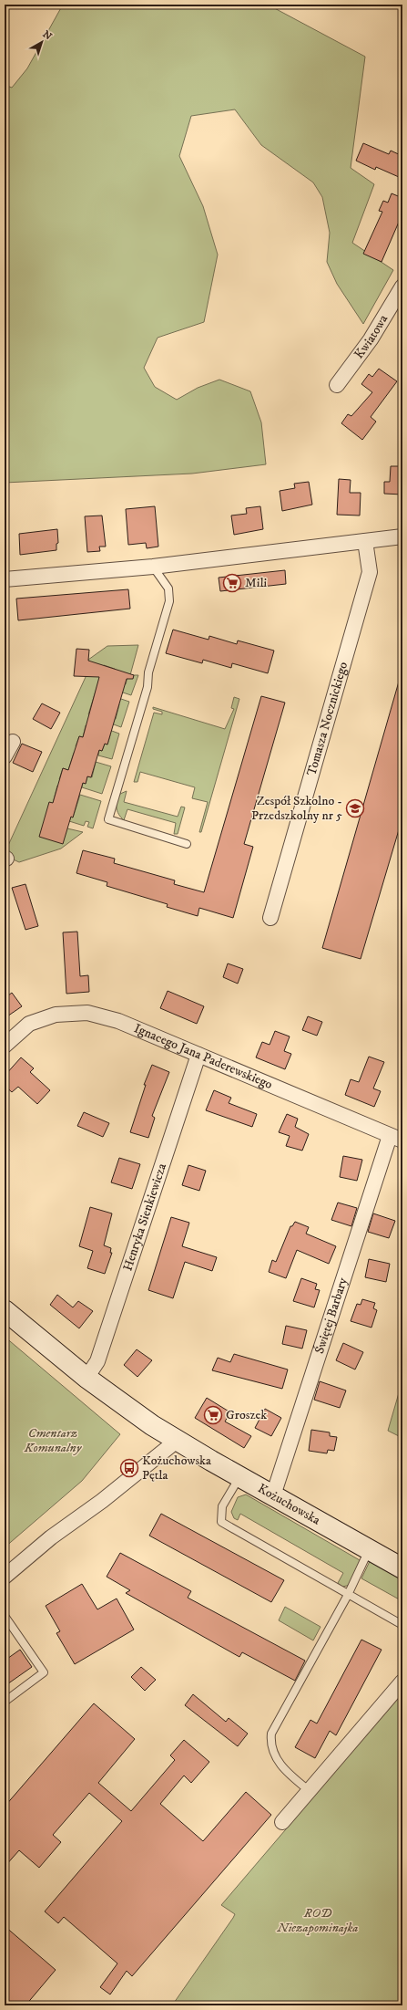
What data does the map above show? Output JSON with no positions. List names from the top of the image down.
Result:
{
  "streets": {
    "main road": ["Kożuchowska"],
    "street": [
      "Kwiatowa",
      "Tomasza Nocznickiego",
      "Ignacego Jana Paderewskiego",
      "Henryka Sienkiewicza",
      "Świętej Barbary"
    ]
  },
  "crossings": [
    ["Ignacego Jana Paderewskiego", "Henryka Sienkiewicza"],
    ["Ignacego Jana Paderewskiego", "Świętej Barbary"],
    ["Henryka Sienkiewicza", "Kożuchowska"],
    ["Świętej Barbary", "Kożuchowska"]
  ],
  "parks": ["Cmentarz Komunalny", "ROD Niezapominajka"],
  "places": {
    "supermarket": ["Mili", "Groszek"],
    "school or university": ["Zespół Szkolno - Przedszkolny nr 5"],
    "bus stop": ["Kożuchowska Pętla"]
  },
  "north": "top right"
}
